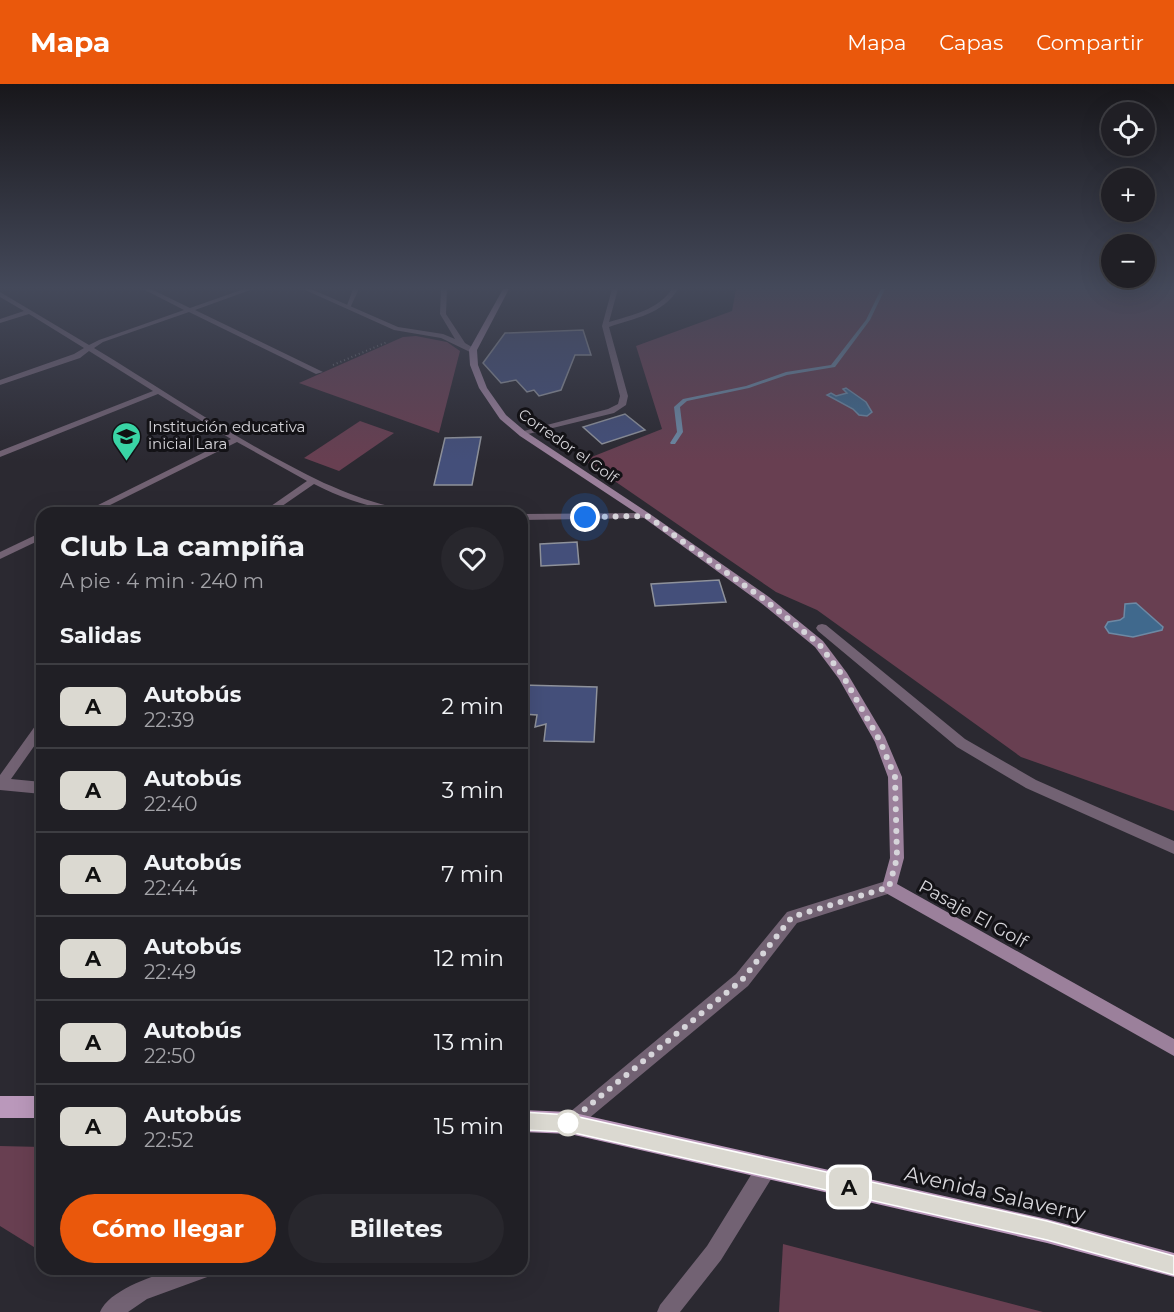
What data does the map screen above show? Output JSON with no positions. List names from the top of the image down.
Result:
{
  "streets": {
    "main road": ["Avenida Salaverry"],
    "street": ["Corredor el Golf", "Pasaje El Golf"]
  },
  "places": {
    "school or university": ["Institución educativa inicial Lara"]
  },
  "lines": ["bus line A"],
  "page": {
    "header": "Mapa",
    "nav": ["Mapa", "Capas", "Compartir"],
    "on_map": "A",
    "map_buttons": ["+", "−"],
    "heading": [
      ["Club La campiña", "A pie · 4 min · 240 m"],
      "Salidas"
    ],
    "list": [
      {
        "mark": "A",
        "name": "Autobús",
        "note": "22:39",
        "value": "2 min"
      },
      {
        "mark": "A",
        "name": "Autobús",
        "note": "22:40",
        "value": "3 min"
      },
      {
        "mark": "A",
        "name": "Autobús",
        "note": "22:44",
        "value": "7 min"
      },
      {
        "mark": "A",
        "name": "Autobús",
        "note": "22:49",
        "value": "12 min"
      },
      {
        "mark": "A",
        "name": "Autobús",
        "note": "22:50",
        "value": "13 min"
      },
      {
        "mark": "A",
        "name": "Autobús",
        "note": "22:52",
        "value": "15 min"
      }
    ],
    "buttons": ["Cómo llegar", "Billetes"]
  }
}
